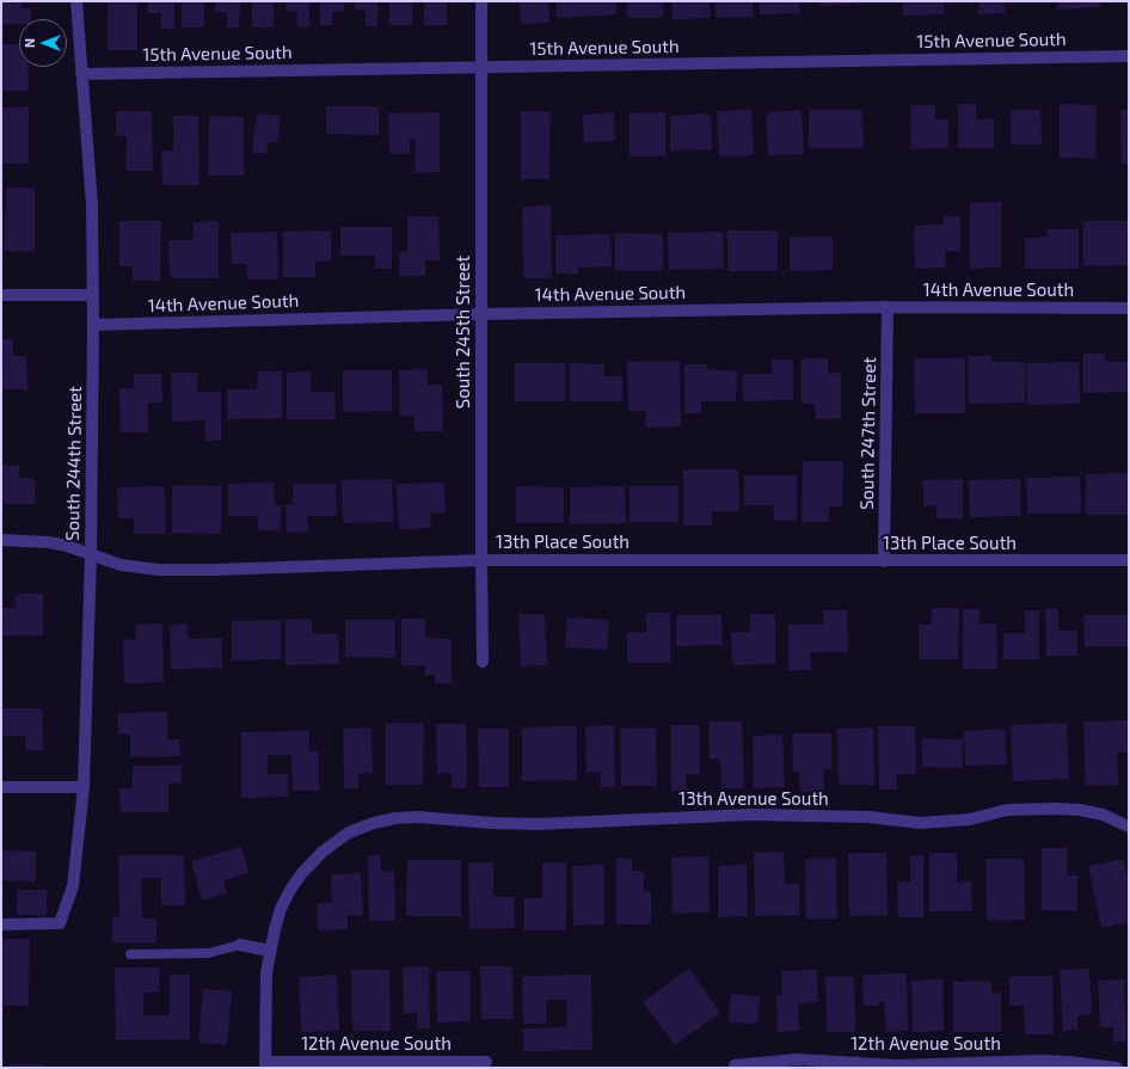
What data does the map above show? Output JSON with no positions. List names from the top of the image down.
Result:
{
  "streets": {
    "street": [
      "15th Avenue South",
      "14th Avenue South",
      "South 245th Street",
      "South 247th Street",
      "South 244th Street",
      "13th Place South",
      "13th Avenue South",
      "12th Avenue South"
    ]
  },
  "crossings": [
    ["15th Avenue South", "South 245th Street"],
    ["15th Avenue South", "South 244th Street"],
    ["14th Avenue South", "South 245th Street"],
    ["14th Avenue South", "South 247th Street"],
    ["14th Avenue South", "South 244th Street"],
    ["South 245th Street", "13th Place South"],
    ["South 247th Street", "13th Place South"],
    ["South 244th Street", "13th Place South"],
    ["13th Avenue South", "12th Avenue South"]
  ],
  "north": "left"
}
